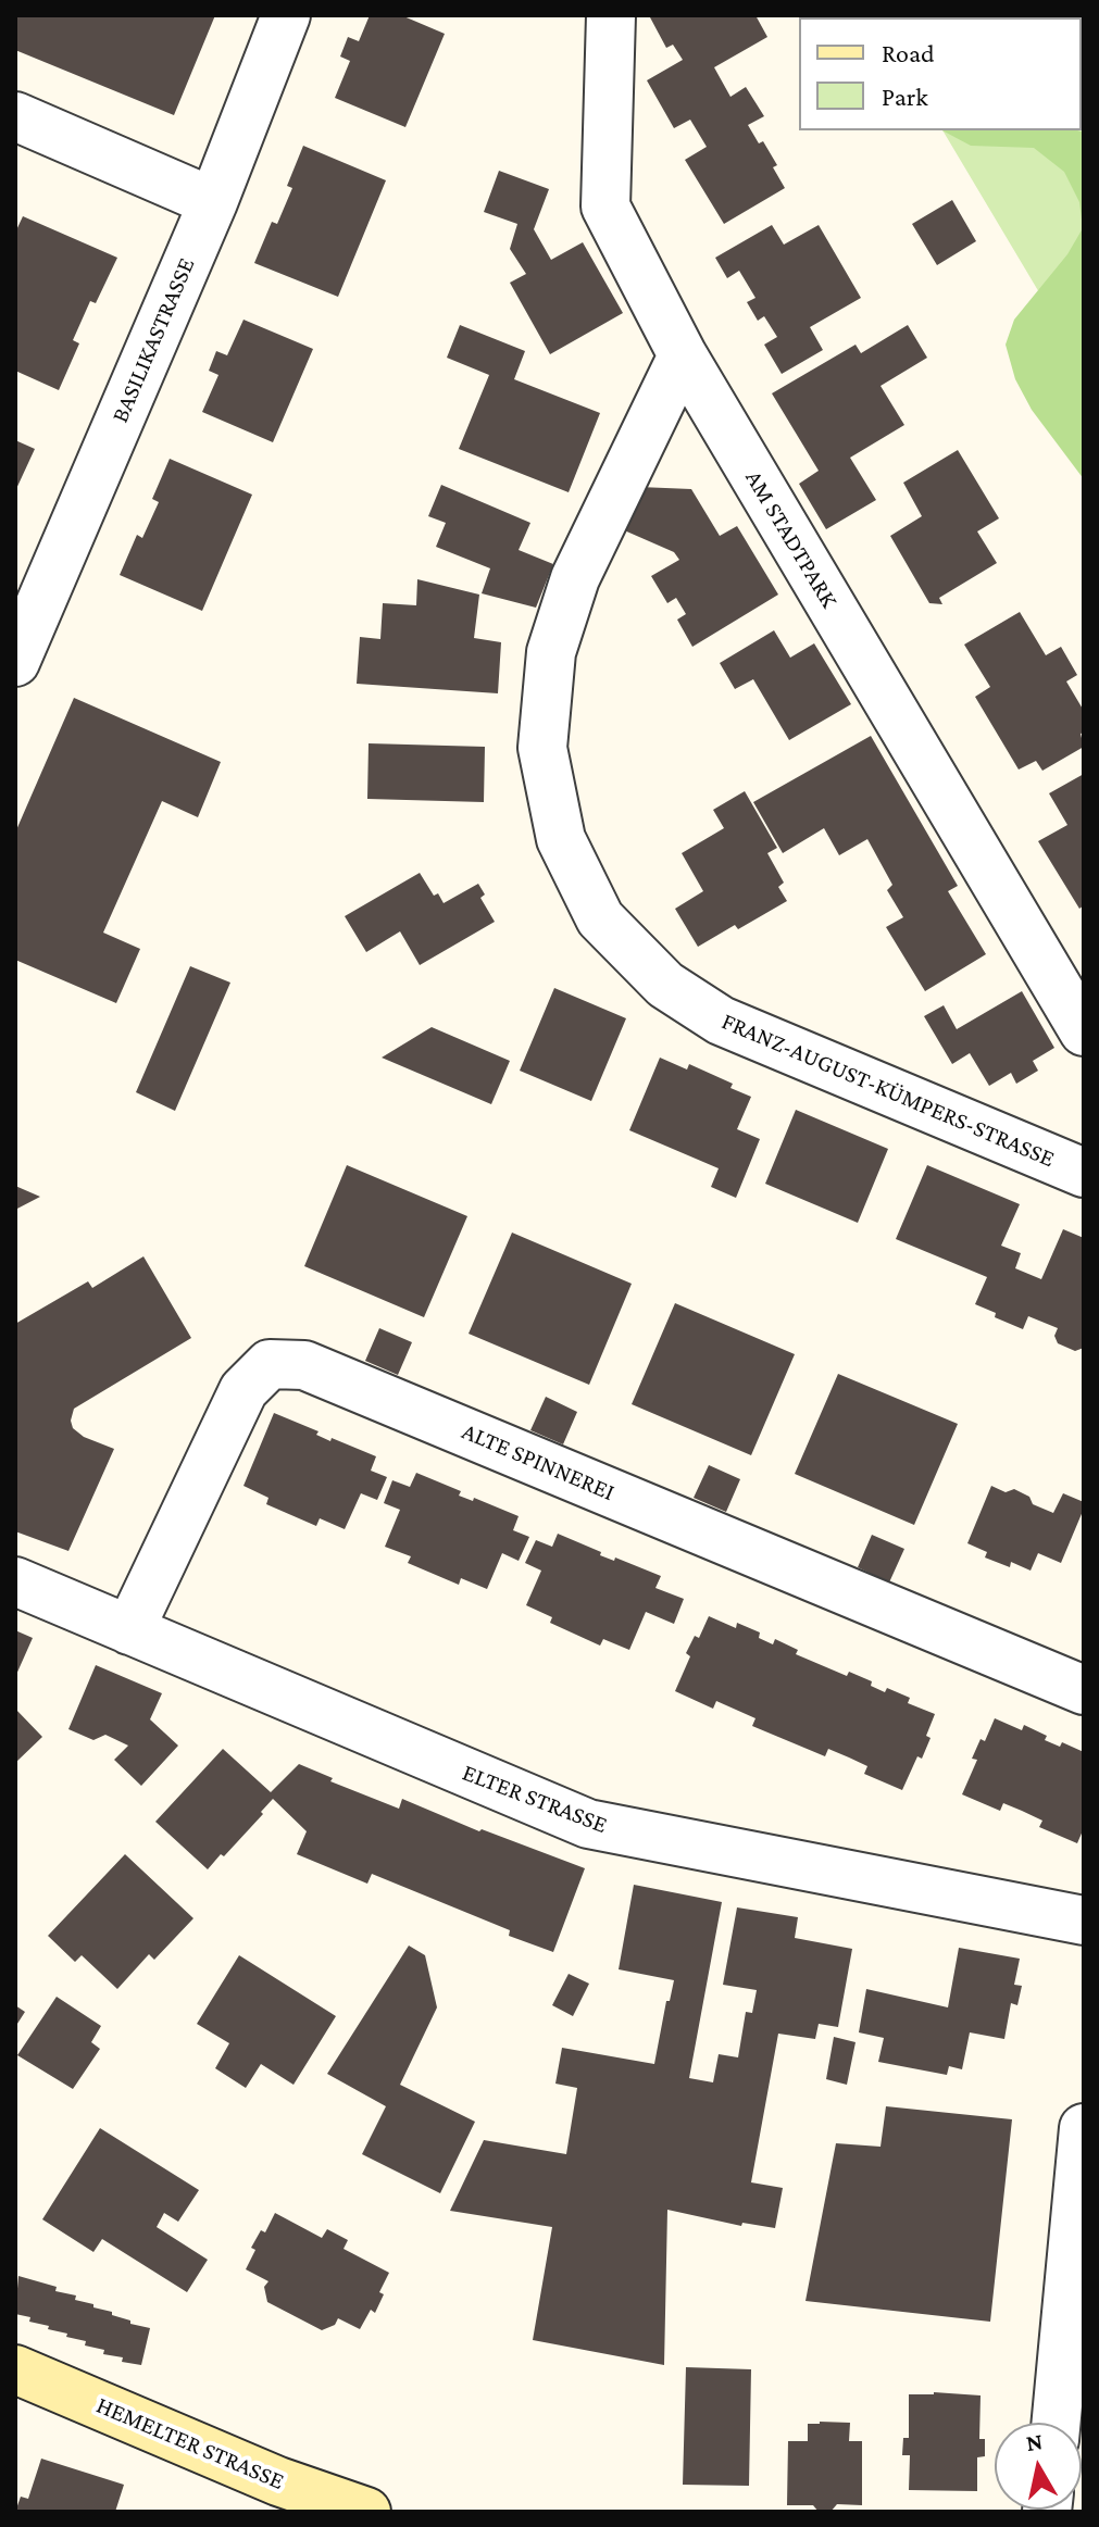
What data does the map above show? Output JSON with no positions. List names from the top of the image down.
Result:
{
  "streets": {
    "main road": ["HEMELTER STRASSE"],
    "street": [
      "BASILIKASTRASSE",
      "AM STADTPARK",
      "FRANZ-AUGUST-KÜMPERS-STRASSE",
      "ALTE SPINNEREI",
      "ELTER STRASSE"
    ]
  },
  "crossings": [
    ["AM STADTPARK", "FRANZ-AUGUST-KÜMPERS-STRASSE"],
    ["ALTE SPINNEREI", "ELTER STRASSE"]
  ],
  "legend": ["Road", "Park"],
  "north": "top"
}
